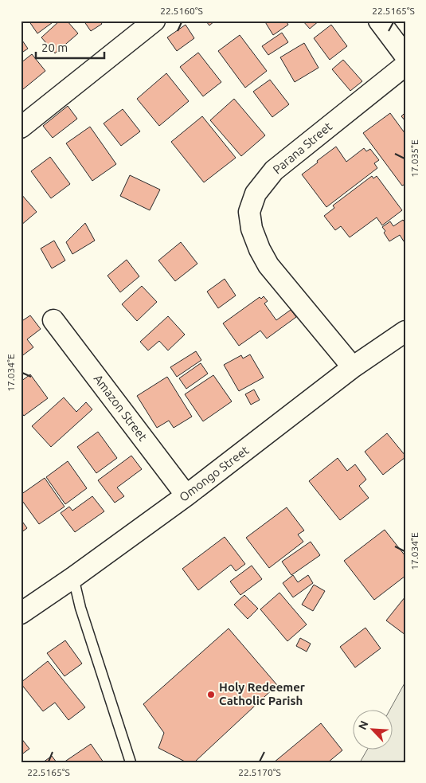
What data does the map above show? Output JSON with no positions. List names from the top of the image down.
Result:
{
  "streets": {
    "street": ["Parana Street", "Amazon Street", "Omongo Street"]
  },
  "crossings": [
    ["Parana Street", "Omongo Street"],
    ["Amazon Street", "Omongo Street"]
  ],
  "places": ["Holy Redeemer Catholic Parish"],
  "scale_bar": "20 m",
  "north": "top left",
  "coordinates": [
    "22.5160°S",
    "22.5165°S",
    "17.035°E",
    "17.034°E",
    "22.5170°S"
  ]
}
